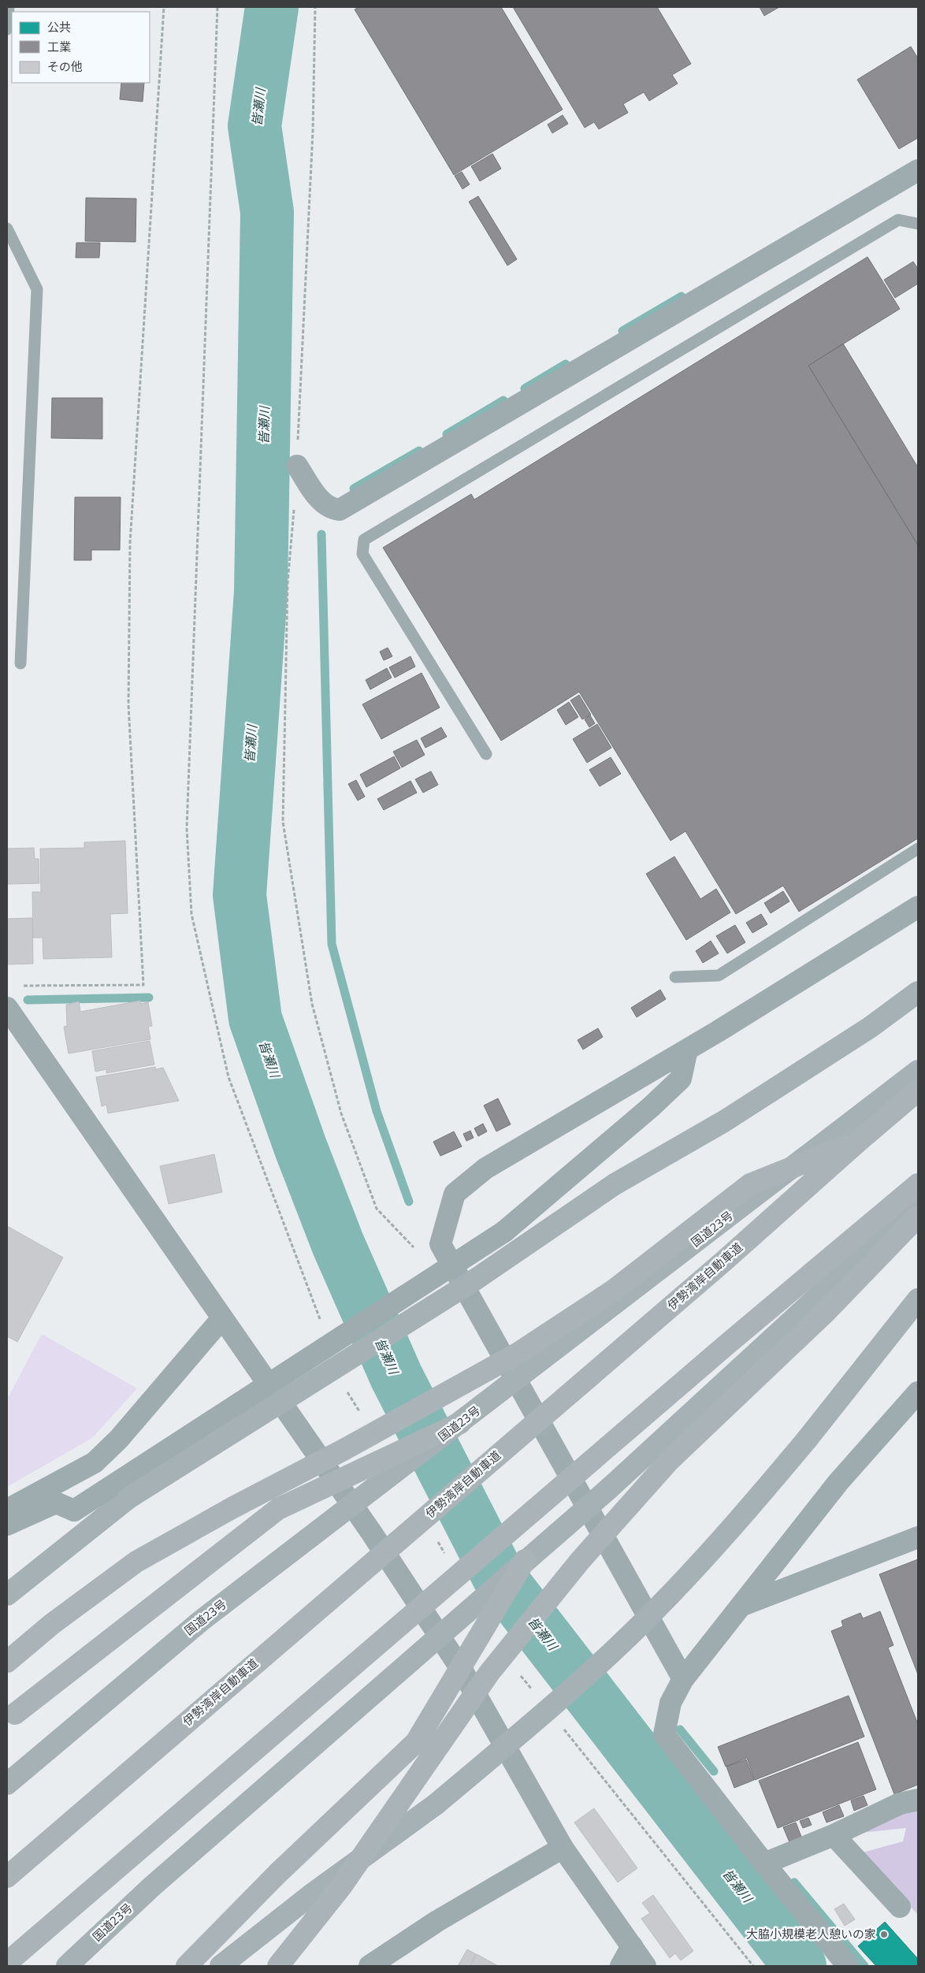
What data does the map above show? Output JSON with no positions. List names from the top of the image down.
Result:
{
  "streets": {
    "highway": ["国道23号", "伊勢湾岸自動車道"]
  },
  "water": ["皆瀬川"],
  "places": ["大脇小規模老人憩いの家"],
  "legend": ["公共", "工業", "その他"]
}
